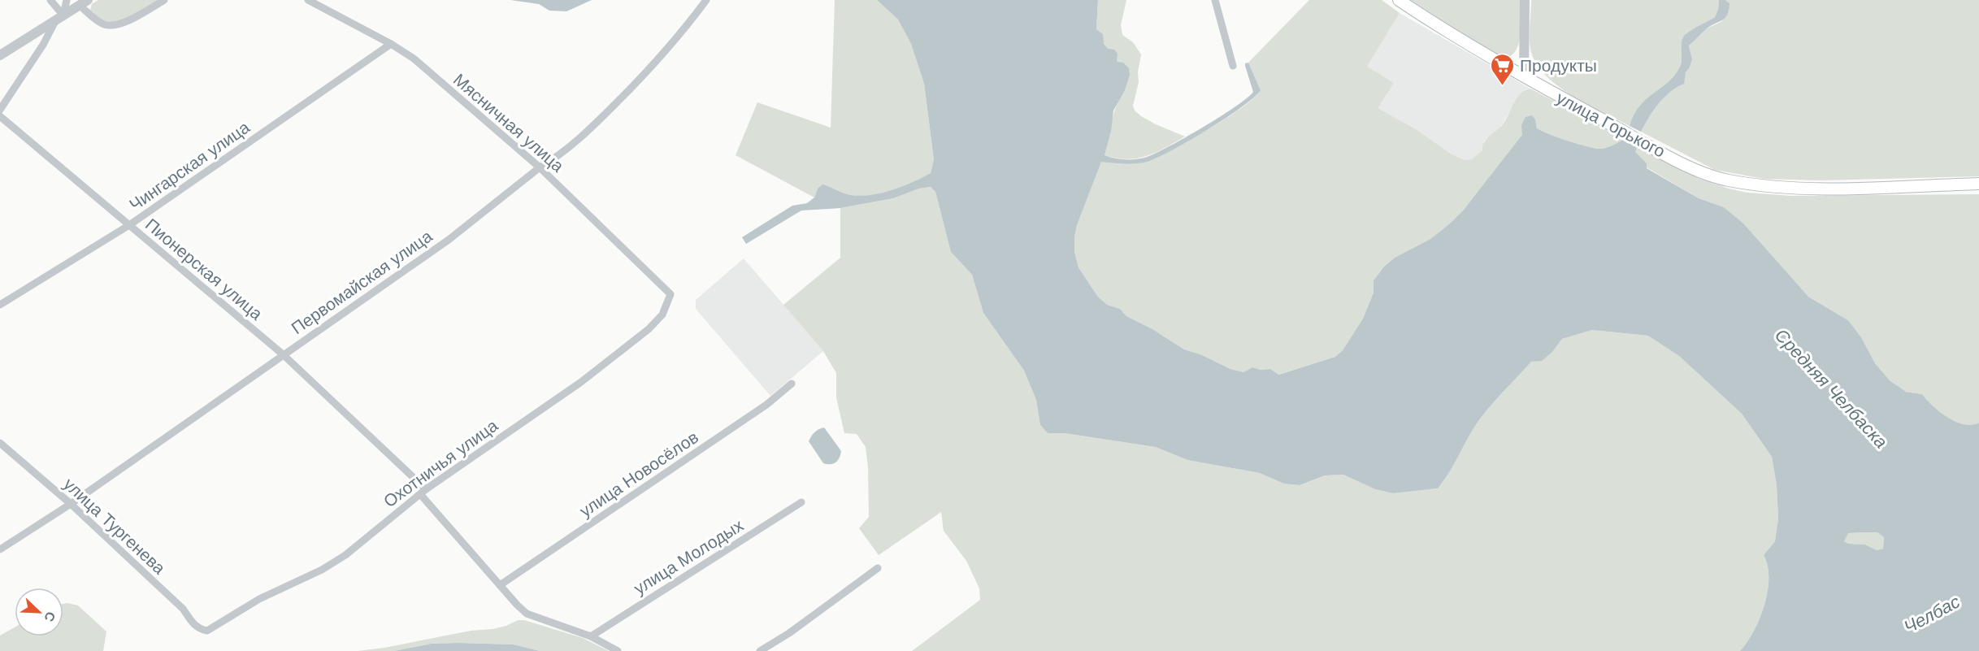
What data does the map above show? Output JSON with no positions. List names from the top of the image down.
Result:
{
  "streets": {
    "main road": ["улица Горького"],
    "street": [
      "Мясничная улица",
      "Чингарская улица",
      "Пионерская улица",
      "Первомайская улица",
      "Охотничья улица",
      "улица Новосёлов",
      "улица Тургенева",
      "улица Молодых"
    ]
  },
  "crossings": [
    ["Мясничная улица", "Чингарская улица"],
    ["Мясничная улица", "Первомайская улица"],
    ["Мясничная улица", "Охотничья улица"],
    ["Чингарская улица", "Пионерская улица"],
    ["Пионерская улица", "Первомайская улица"],
    ["Пионерская улица", "Охотничья улица"],
    ["Пионерская улица", "улица Новосёлов"],
    ["Пионерская улица", "улица Молодых"],
    ["Первомайская улица", "улица Тургенева"],
    ["Охотничья улица", "улица Тургенева"]
  ],
  "water": ["Средняя Челбаска", "Челбас"],
  "places": {
    "supermarket": ["Продукты"]
  },
  "north": "bottom right"
}
